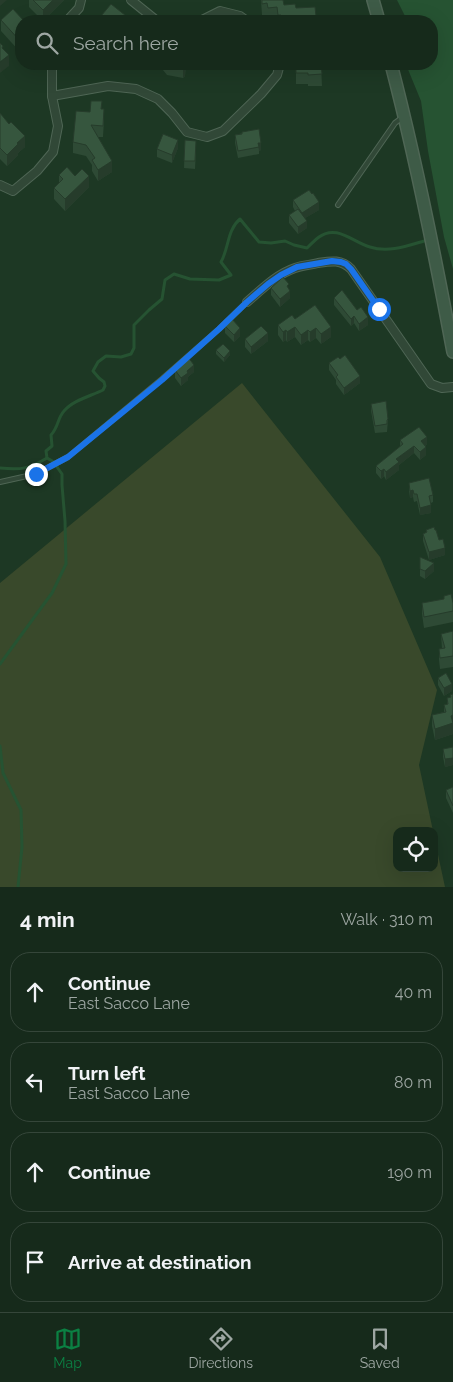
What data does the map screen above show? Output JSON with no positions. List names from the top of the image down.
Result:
{
  "page": {
    "search": "Search here",
    "heading": ["4 min", "Walk · 310 m"],
    "list": [
      ["Continue", "East Sacco Lane", "40 m"],
      ["Turn left", "East Sacco Lane", "80 m"],
      ["Continue", "190 m"],
      "Arrive at destination"
    ],
    "nav": ["Map", "Directions", "Saved"]
  }
}
